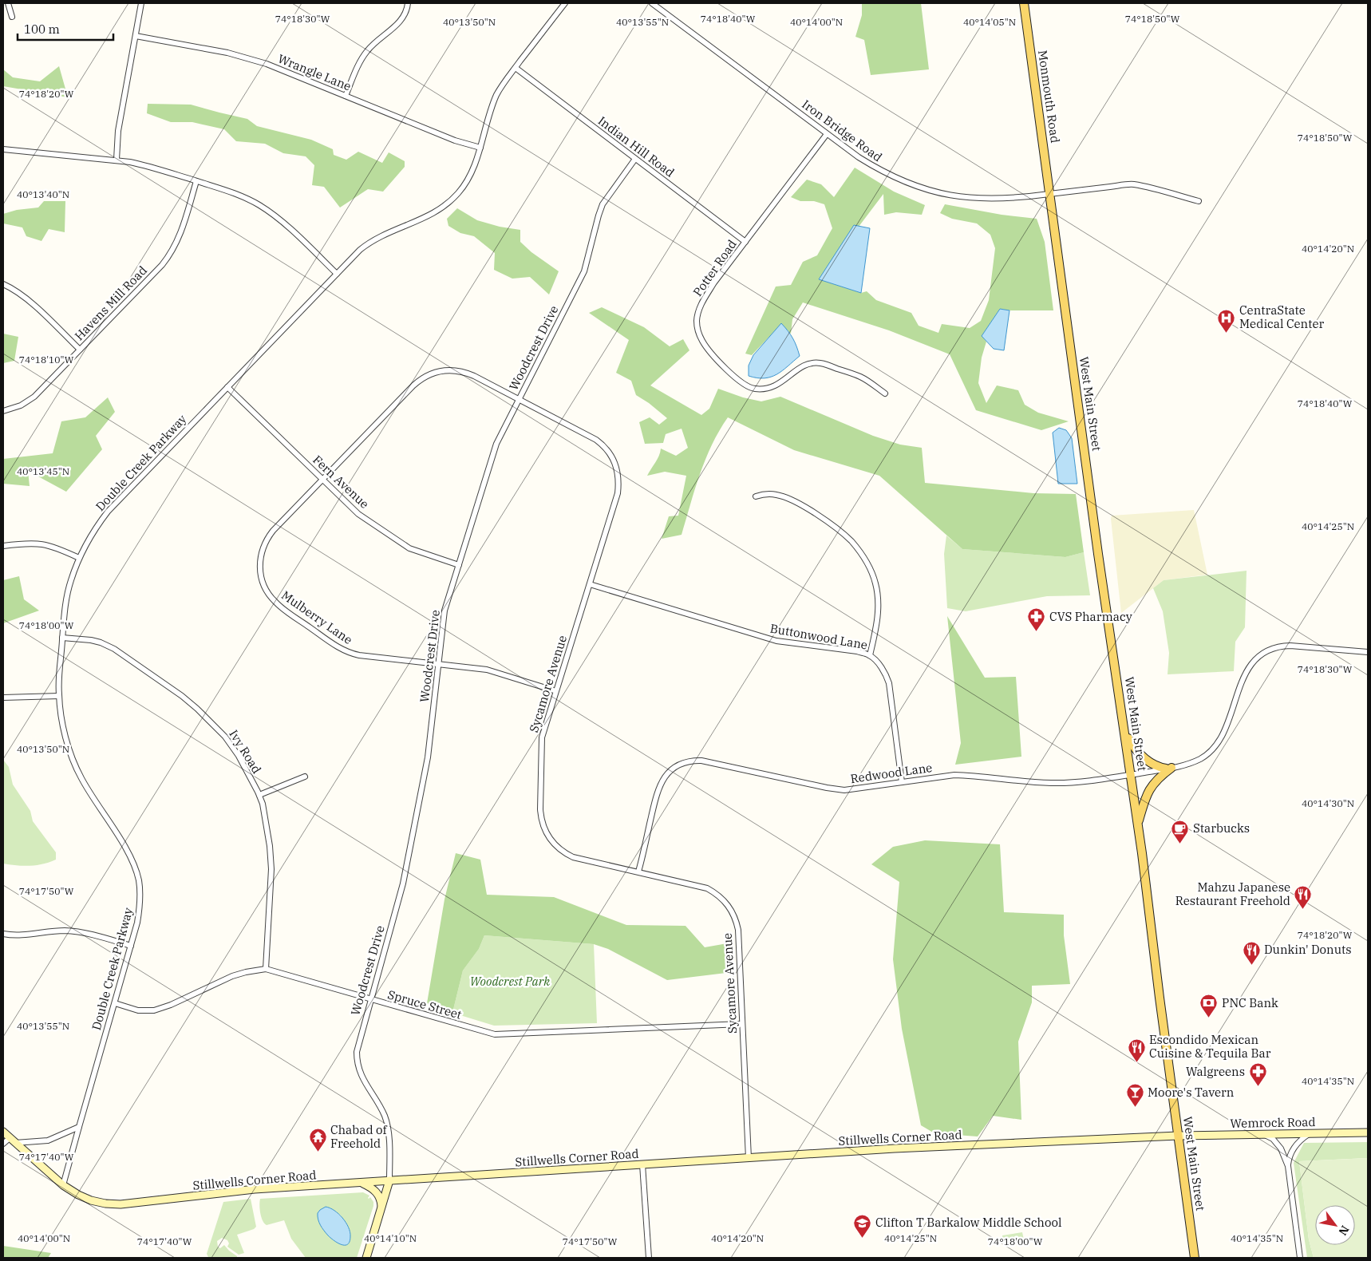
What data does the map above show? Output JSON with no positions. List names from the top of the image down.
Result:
{
  "streets": {
    "main road": ["Monmouth Road", "West Main Street"],
    "street": [
      "Wrangle Lane",
      "Iron Bridge Road",
      "Indian Hill Road",
      "Potter Road",
      "Havens Mill Road",
      "Woodcrest Drive",
      "Double Creek Parkway",
      "Fern Avenue",
      "Mulberry Lane",
      "Buttonwood Lane",
      "Sycamore Avenue",
      "Ivy Road",
      "Redwood Lane",
      "Spruce Street",
      "Wemrock Road",
      "Stillwells Corner Road"
    ]
  },
  "crossings": [
    ["Wrangle Lane", "Double Creek Parkway"],
    ["Monmouth Road", "Iron Bridge Road"],
    ["Monmouth Road", "West Main Street"],
    ["Iron Bridge Road", "Potter Road"],
    ["Iron Bridge Road", "West Main Street"],
    ["Indian Hill Road", "Potter Road"],
    ["Indian Hill Road", "Woodcrest Drive"],
    ["Indian Hill Road", "Double Creek Parkway"],
    ["Woodcrest Drive", "Fern Avenue"],
    ["Woodcrest Drive", "Mulberry Lane"],
    ["Woodcrest Drive", "Sycamore Avenue"],
    ["Woodcrest Drive", "Spruce Street"],
    ["Woodcrest Drive", "Stillwells Corner Road"],
    ["West Main Street", "Redwood Lane"],
    ["West Main Street", "Wemrock Road"],
    ["West Main Street", "Stillwells Corner Road"],
    ["Double Creek Parkway", "Fern Avenue"],
    ["Double Creek Parkway", "Ivy Road"],
    ["Double Creek Parkway", "Spruce Street"],
    ["Double Creek Parkway", "Stillwells Corner Road"],
    ["Fern Avenue", "Mulberry Lane"],
    ["Mulberry Lane", "Sycamore Avenue"],
    ["Buttonwood Lane", "Sycamore Avenue"],
    ["Buttonwood Lane", "Redwood Lane"],
    ["Sycamore Avenue", "Redwood Lane"],
    ["Sycamore Avenue", "Spruce Street"],
    ["Sycamore Avenue", "Stillwells Corner Road"],
    ["Ivy Road", "Spruce Street"],
    ["Wemrock Road", "Stillwells Corner Road"]
  ],
  "parks": ["Woodcrest Park"],
  "places": {
    "hospital": ["CentraState Medical Center"],
    "pharmacy": ["CVS Pharmacy", "Walgreens"],
    "cafe": ["Starbucks"],
    "restaurant": ["Mahzu Japanese Restaurant Freehold", "Dunkin' Donuts", "Escondido Mexican Cuisine & Tequila Bar"],
    "bank": ["PNC Bank"],
    "bar": ["Moore's Tavern"],
    "temple": ["Chabad of Freehold"],
    "school or university": ["Clifton T Barkalow Middle School"]
  },
  "scale_bar": "100 m",
  "north": "bottom right",
  "coordinates": [
    "74°18'40\"W",
    "74°18'50\"W",
    "74°18'30\"W",
    "40°13'50\"N",
    "40°13'55\"N",
    "40°14'00\"N",
    "40°14'05\"N",
    "74°18'20\"W",
    "40°13'40\"N",
    "40°14'20\"N",
    "74°18'10\"W",
    "40°13'45\"N",
    "40°14'25\"N",
    "74°18'00\"W",
    "40°14'30\"N",
    "74°17'50\"W",
    "40°14'35\"N",
    "74°17'40\"W",
    "40°14'10\"N"
  ]
}
